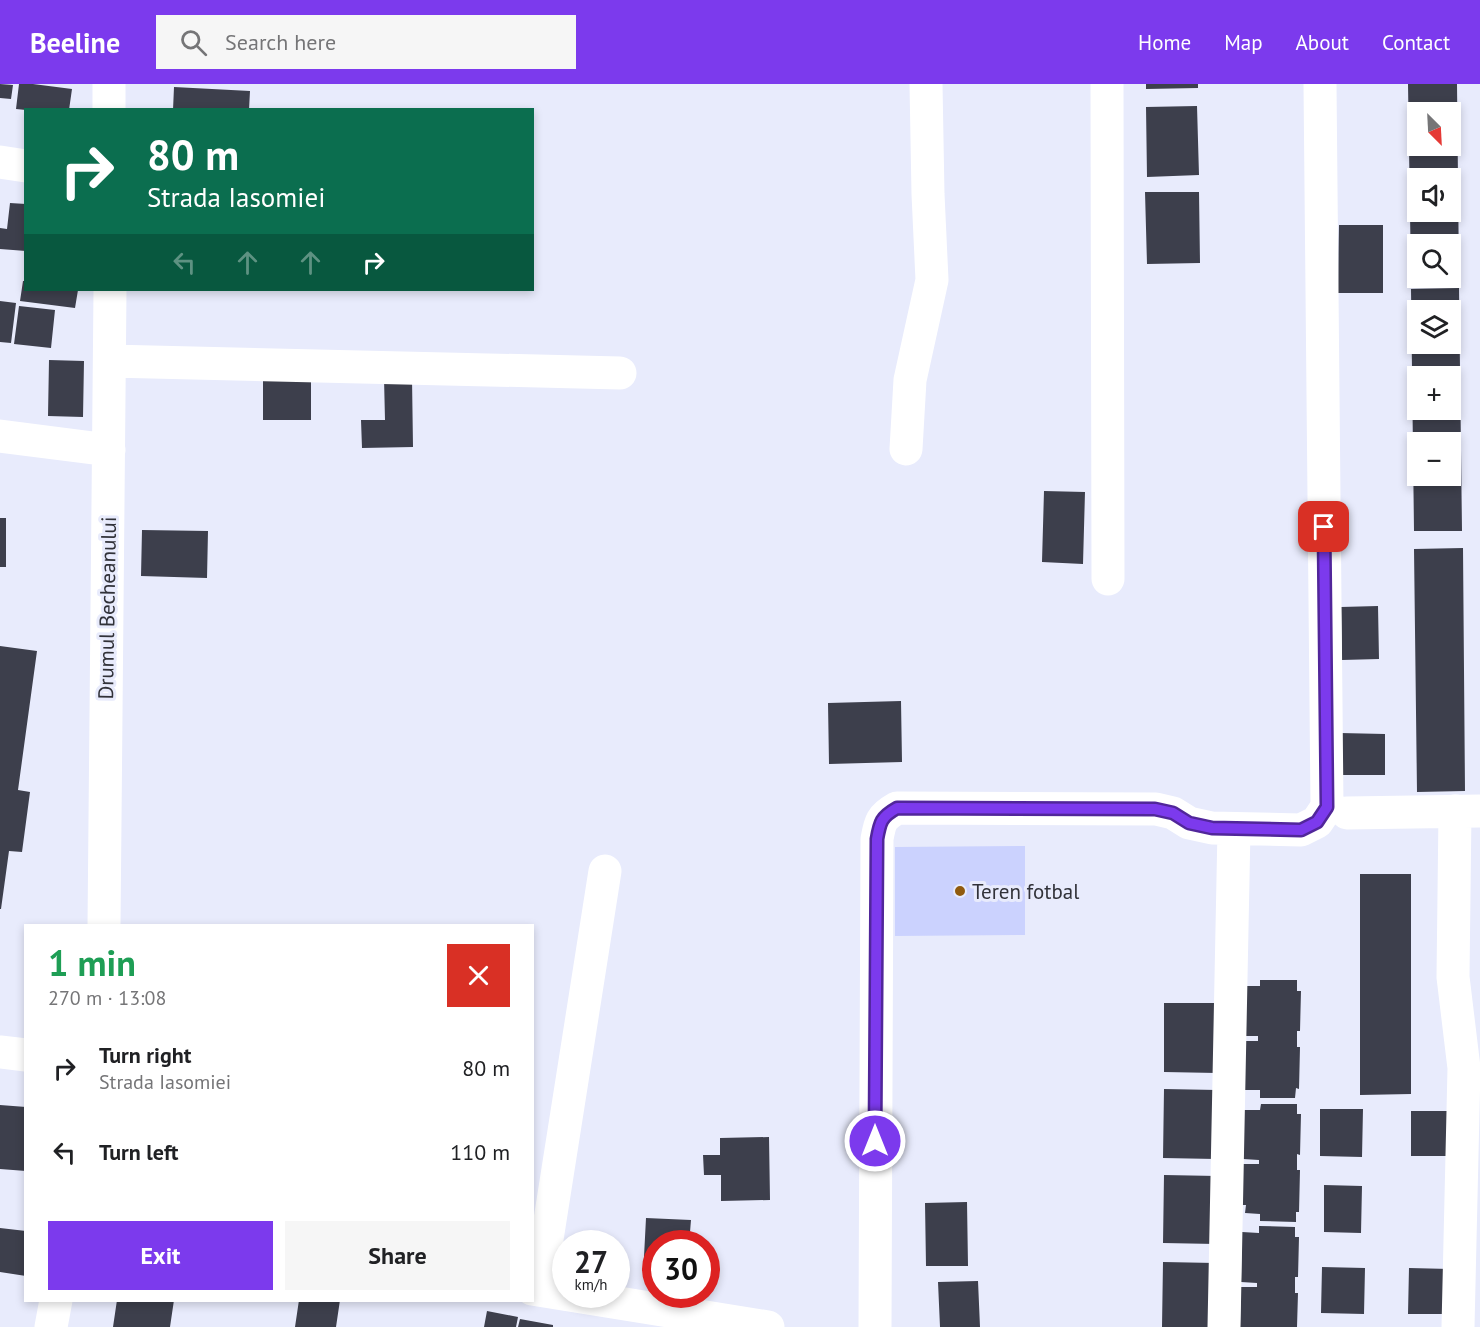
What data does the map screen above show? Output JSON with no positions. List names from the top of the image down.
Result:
{
  "streets": {
    "street": ["Drumul Becheanului"]
  },
  "places": ["Teren fotbal"],
  "north": "bottom right",
  "page": {
    "header": "Beeline",
    "search": "Search here",
    "nav": [
      "Home",
      "Map",
      "About",
      "Contact"
    ],
    "map_buttons": ["+", "−"],
    "turn": ["80 m", "Strada Iasomiei"],
    "heading": ["1 min", "270 m · 13:08"],
    "list": [
      {
        "name": "Turn right",
        "note": "Strada Iasomiei",
        "value": "80 m"
      },
      {
        "name": "Turn left",
        "value": "110 m"
      }
    ],
    "buttons": ["Exit", "Share"],
    "speed": "27 km/h",
    "limit": "30"
  }
}
